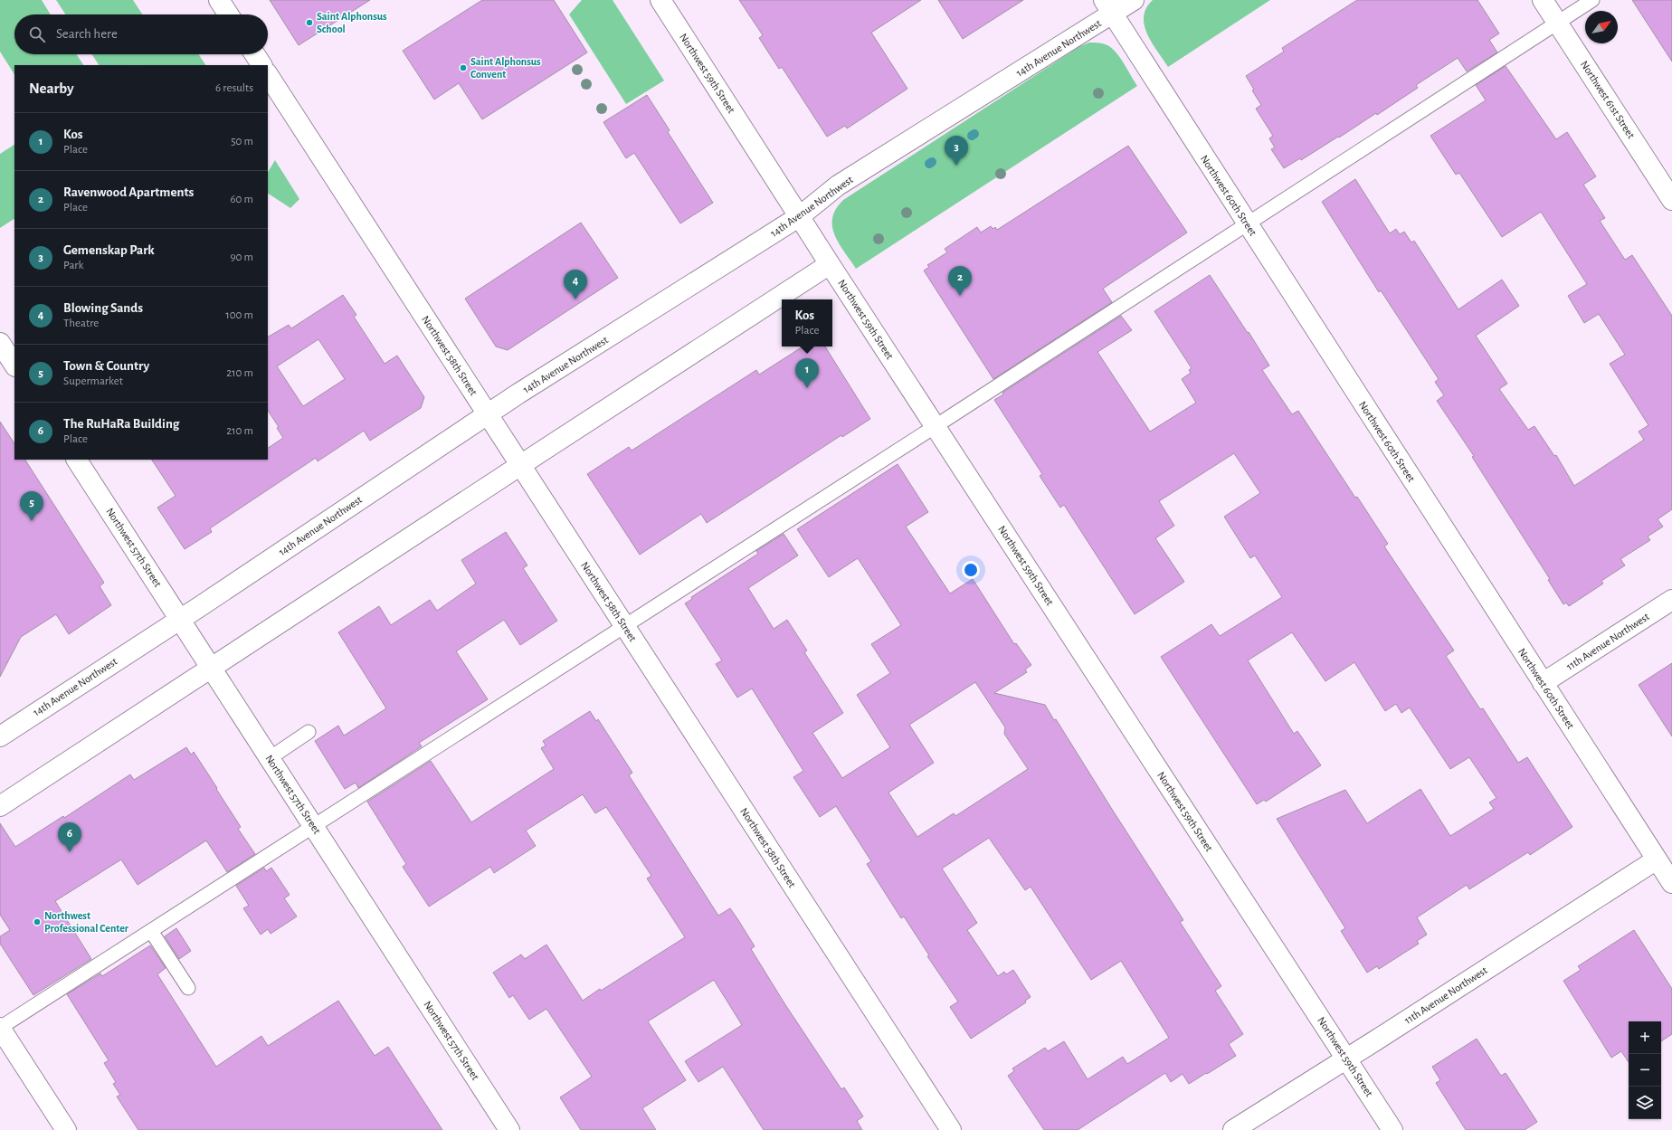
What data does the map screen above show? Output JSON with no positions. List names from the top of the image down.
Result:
{
  "streets": {
    "street": [
      "14th Avenue Northwest",
      "Northwest 59th Street",
      "Northwest 61st Street",
      "Northwest 60th Street",
      "Northwest 58th Street",
      "Northwest 57th Street",
      "11th Avenue Northwest"
    ]
  },
  "crossings": [
    ["14th Avenue Northwest", "Northwest 59th Street"],
    ["14th Avenue Northwest", "Northwest 60th Street"],
    ["14th Avenue Northwest", "Northwest 58th Street"],
    ["14th Avenue Northwest", "Northwest 57th Street"],
    ["Northwest 59th Street", "11th Avenue Northwest"],
    ["Northwest 60th Street", "11th Avenue Northwest"]
  ],
  "places": ["Saint Alphonsus School", "Saint Alphonsus Convent", "Northwest Professional Center"],
  "north": "top right",
  "page": {
    "search": "Search here",
    "heading": ["Nearby", "6 results"],
    "list": [
      {
        "mark": "1",
        "name": "Kos",
        "note": "Place",
        "value": "50 m"
      },
      {
        "mark": "2",
        "name": "Ravenwood Apartments",
        "note": "Place",
        "value": "60 m"
      },
      {
        "mark": "3",
        "name": "Gemenskap Park",
        "note": "Park",
        "value": "90 m"
      },
      {
        "mark": "4",
        "name": "Blowing Sands",
        "note": "Theatre",
        "value": "100 m"
      },
      {
        "mark": "5",
        "name": "Town & Country",
        "note": "Supermarket",
        "value": "210 m"
      },
      {
        "mark": "6",
        "name": "The RuHaRa Building",
        "note": "Place",
        "value": "210 m"
      }
    ],
    "pins": [
      "3",
      "2",
      "4",
      "1",
      "5",
      "6"
    ],
    "popup": ["Kos", "Place"],
    "map_buttons": ["+", "−"]
  }
}
